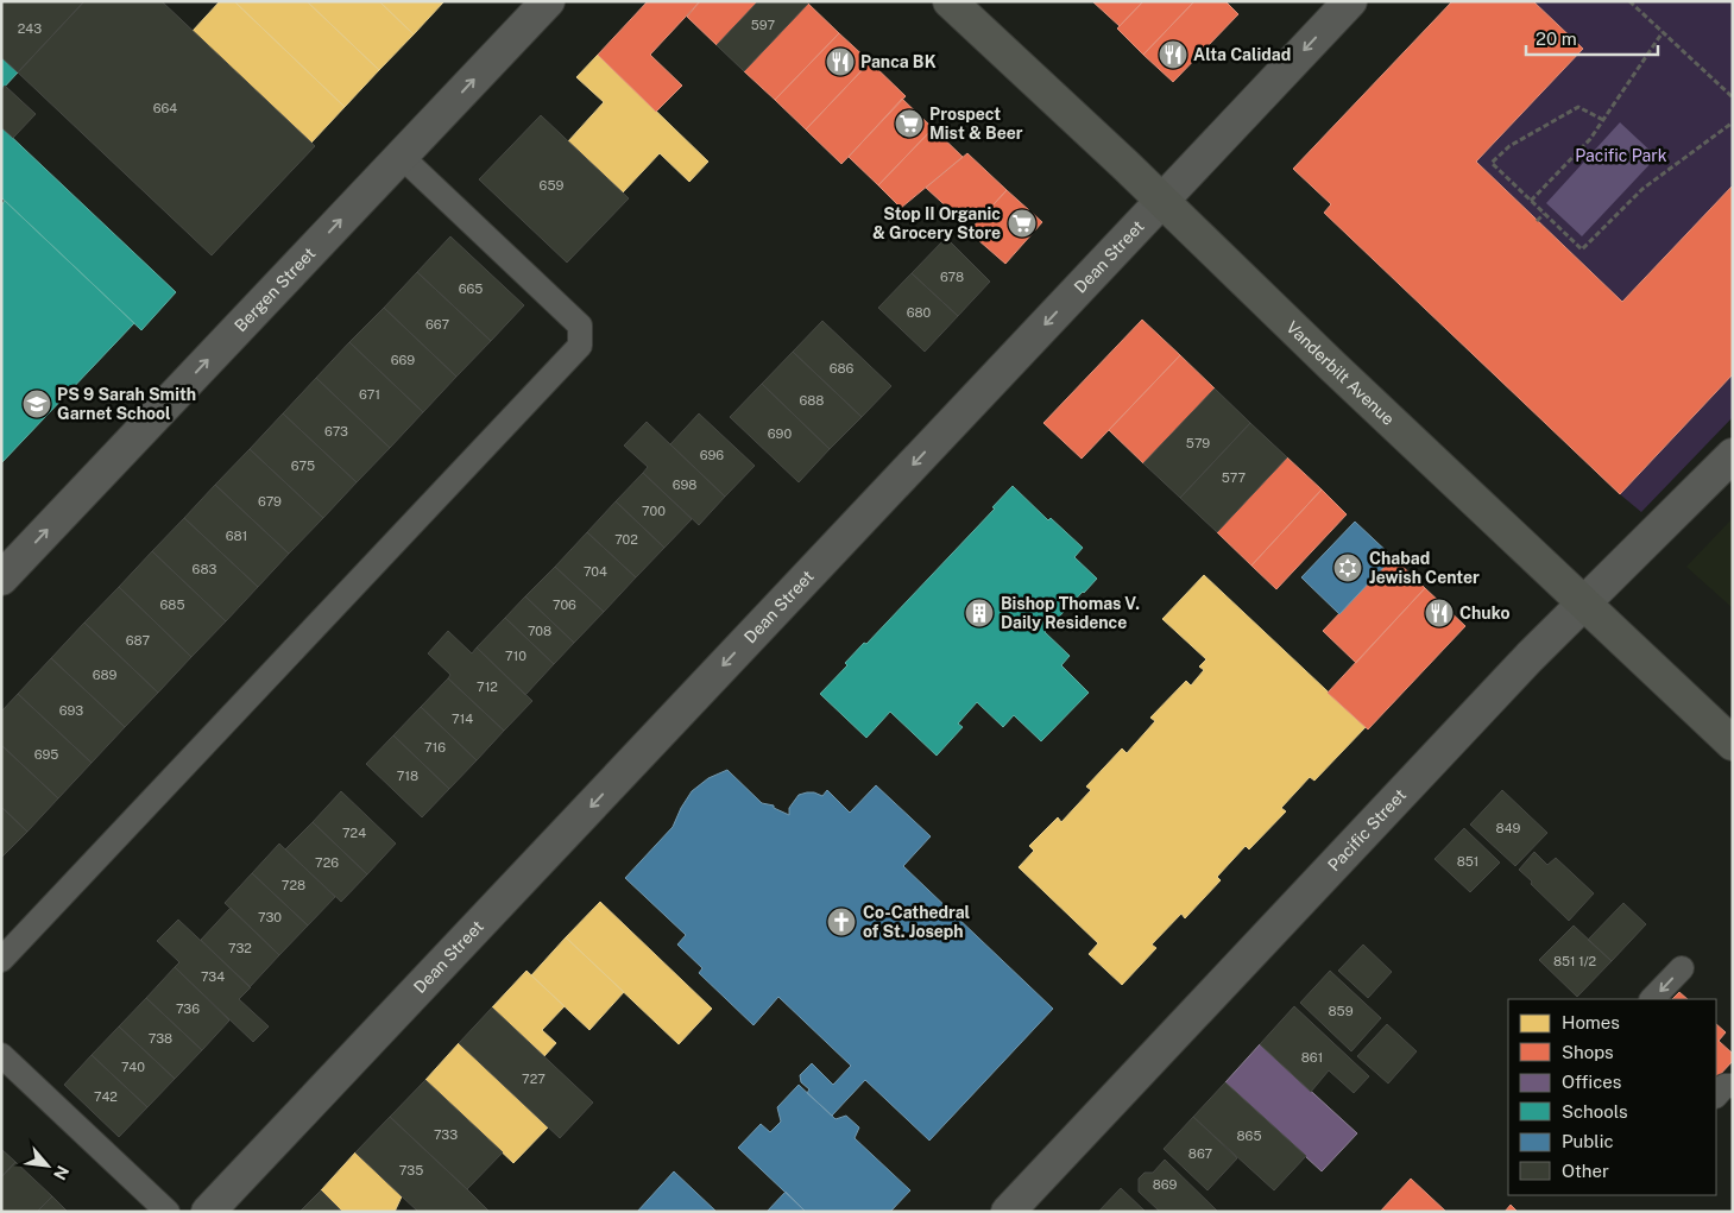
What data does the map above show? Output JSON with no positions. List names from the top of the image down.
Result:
{
  "streets": {
    "main road": ["Vanderbilt Avenue"],
    "street": ["Dean Street", "Bergen Street", "Pacific Street"]
  },
  "crossings": [
    ["Dean Street", "Vanderbilt Avenue"],
    ["Vanderbilt Avenue", "Pacific Street"]
  ],
  "one_way": ["Dean Street", "Bergen Street"],
  "parks": ["Pacific Park"],
  "places": {
    "restaurant": ["Alta Calidad", "Panca BK", "Chuko"],
    "supermarket": ["Prospect Mist & Beer", "Stop II Organic & Grocery Store"],
    "school or university": ["PS 9 Sarah Smith Garnet School"],
    "synagogue": ["Chabad Jewish Center"],
    "building": ["Bishop Thomas V. Daily Residence"],
    "church": ["Co-Cathedral of St. Joseph"]
  },
  "house_numbers": [
    "597",
    "243",
    "664",
    "659",
    "678",
    "665",
    "680",
    "667",
    "669",
    "686",
    "671",
    "688",
    "673",
    "690",
    "579",
    "696",
    "675",
    "577",
    "698",
    "679",
    "700",
    "681",
    "702",
    "683",
    "704",
    "685",
    "706",
    "708",
    "687",
    "710",
    "689",
    "712",
    "693",
    "714",
    "716",
    "695",
    "718",
    "849",
    "724",
    "851",
    "726",
    "728",
    "730",
    "732",
    "851 1/2",
    "734",
    "736",
    "859",
    "738",
    "861",
    "740",
    "727",
    "742",
    "733",
    "865",
    "867",
    "735",
    "869"
  ],
  "legend": [
    "Homes",
    "Shops",
    "Offices",
    "Schools",
    "Public",
    "Other"
  ],
  "scale_bar": "20 m",
  "north": "bottom right"
}
